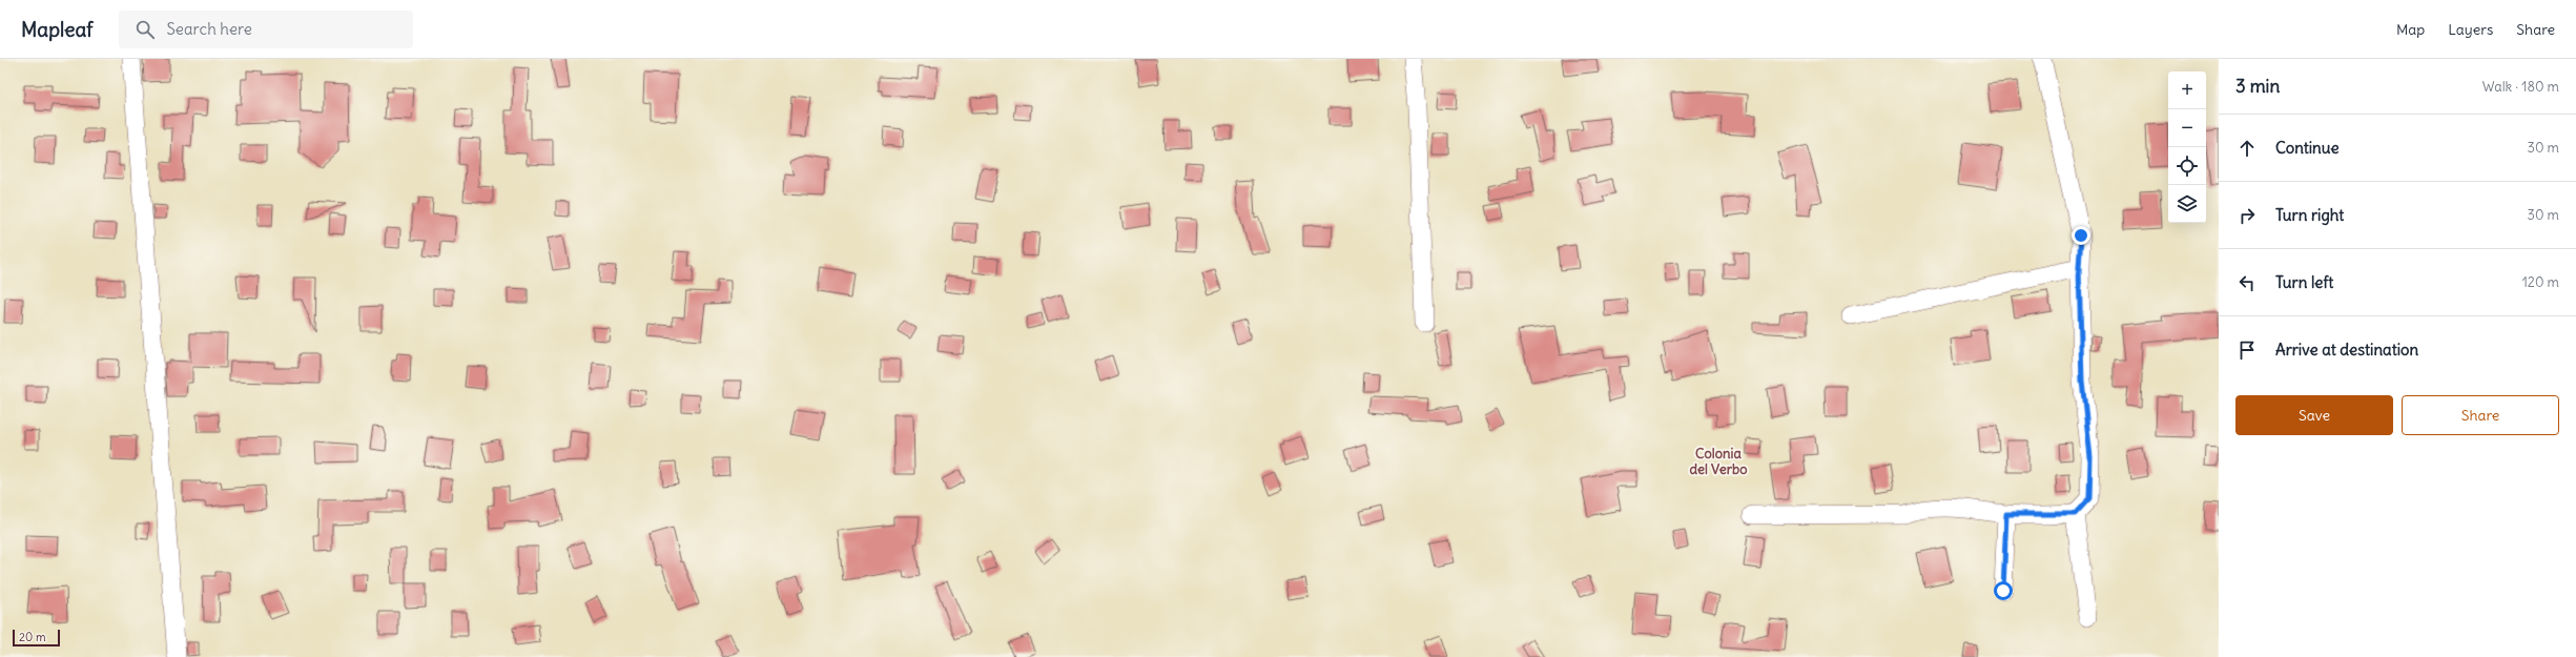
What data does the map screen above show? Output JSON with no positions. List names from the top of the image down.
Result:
{
  "districts": ["Colonia del Verbo"],
  "scale_bar": "20 m",
  "page": {
    "header": "Mapleaf",
    "search": "Search here",
    "nav": ["Map", "Layers", "Share"],
    "heading": ["3 min", "Walk · 180 m"],
    "map_buttons": ["+", "−"],
    "list": [
      ["Continue", "30 m"],
      ["Turn right", "30 m"],
      ["Turn left", "120 m"],
      "Arrive at destination"
    ],
    "buttons": ["Save", "Share"],
    "scale": "20 m"
  }
}
